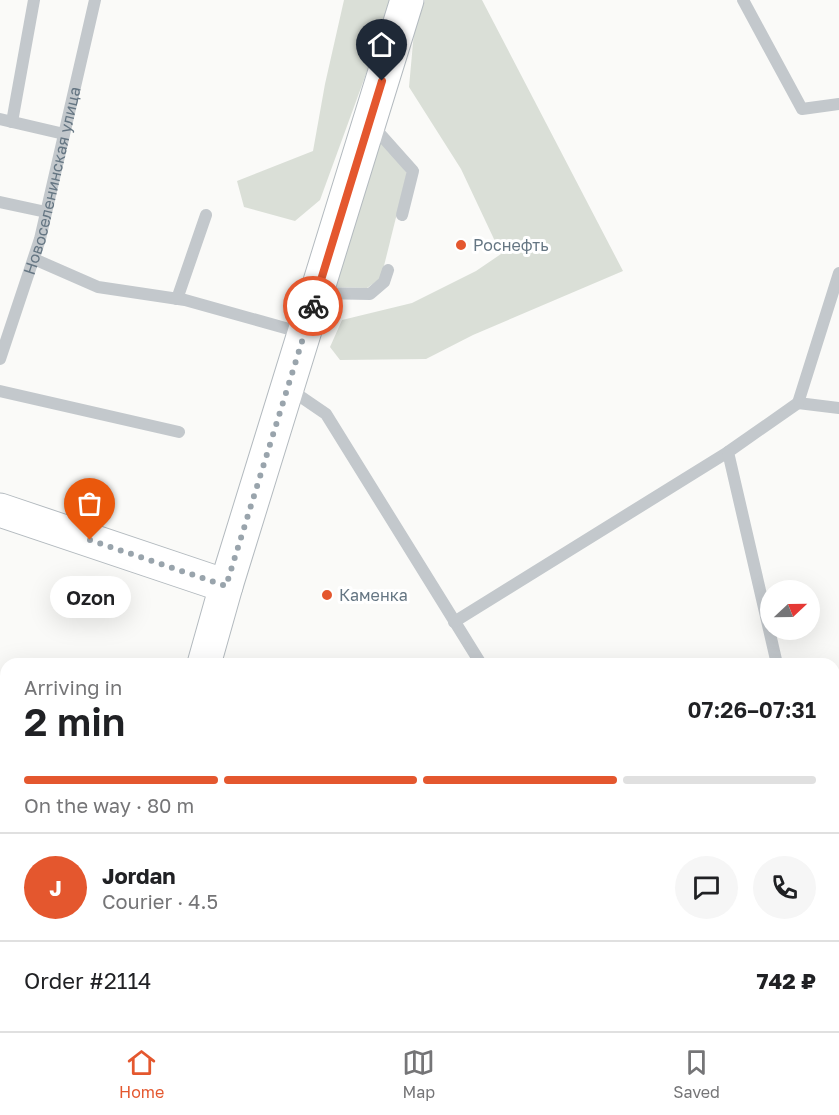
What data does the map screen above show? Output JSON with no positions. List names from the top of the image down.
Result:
{
  "streets": {
    "lane": ["Новоселенинская улица"]
  },
  "places": ["Роснефть", "Ozon", "Каменка"],
  "north": "right",
  "page": {
    "bubble": "Ozon",
    "heading": ["2 min", "Arriving in", "07:26–07:31"],
    "panel": [
      "Jordan",
      "Courier · 4.5",
      "Order #2114",
      "742 ₽"
    ],
    "bar": "On the way · 80 m",
    "round": "J",
    "tabs": ["Home", "Map", "Saved"]
  }
}
